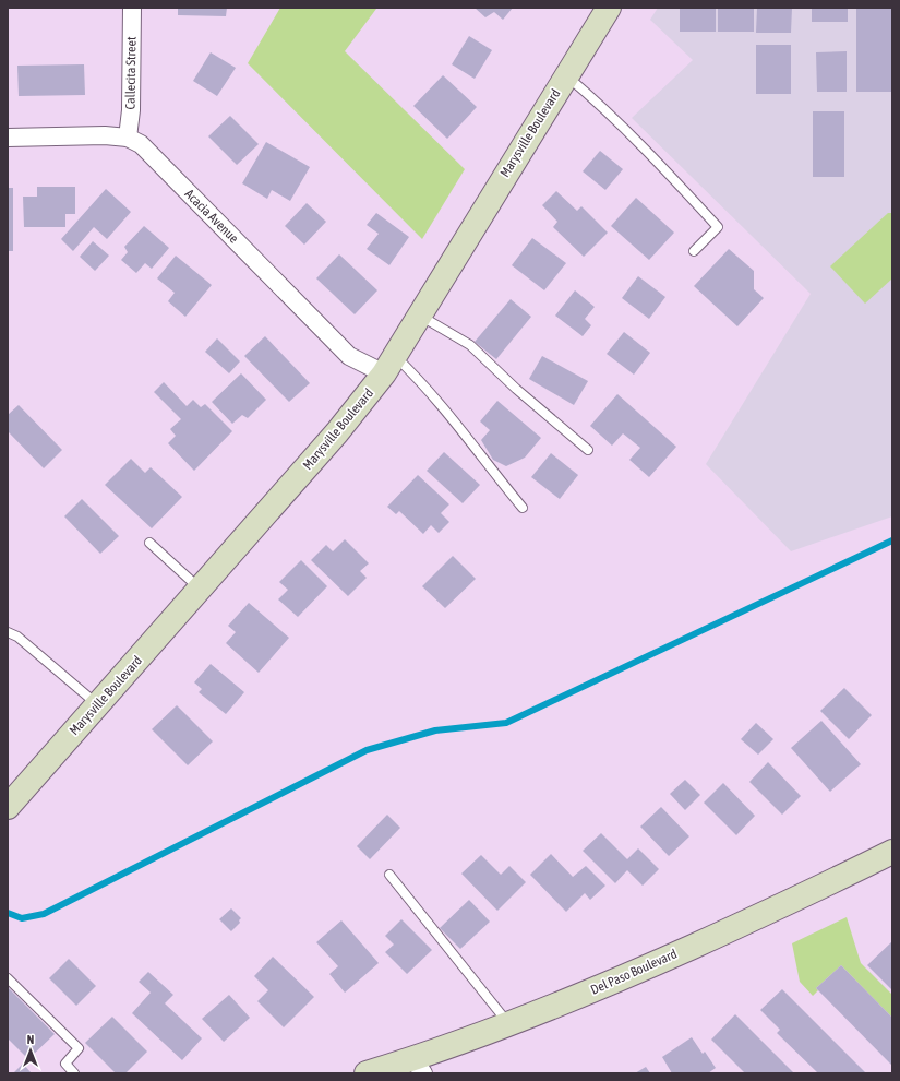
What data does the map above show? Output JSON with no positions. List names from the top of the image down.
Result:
{
  "streets": {
    "main road": ["Marysville Boulevard", "Del Paso Boulevard"],
    "street": ["Callecita Street", "Acacia Avenue"]
  },
  "crossings": [
    ["Callecita Street", "Acacia Avenue"],
    ["Marysville Boulevard", "Acacia Avenue"]
  ],
  "north": "top"
}
